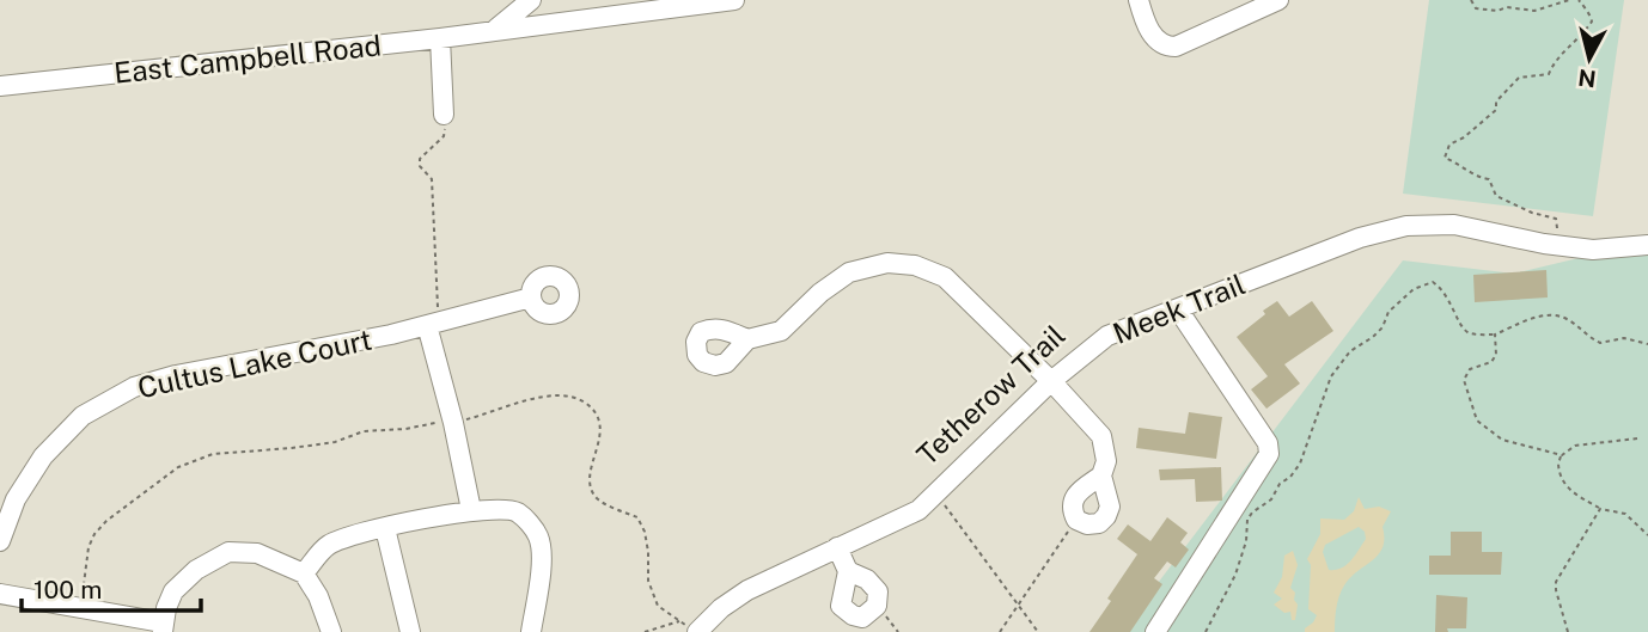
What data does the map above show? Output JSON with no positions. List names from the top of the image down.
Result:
{
  "streets": {
    "street": ["East Campbell Road", "Meek Trail", "Cultus Lake Court"]
  },
  "scale_bar": "100 m",
  "north": "bottom"
}
